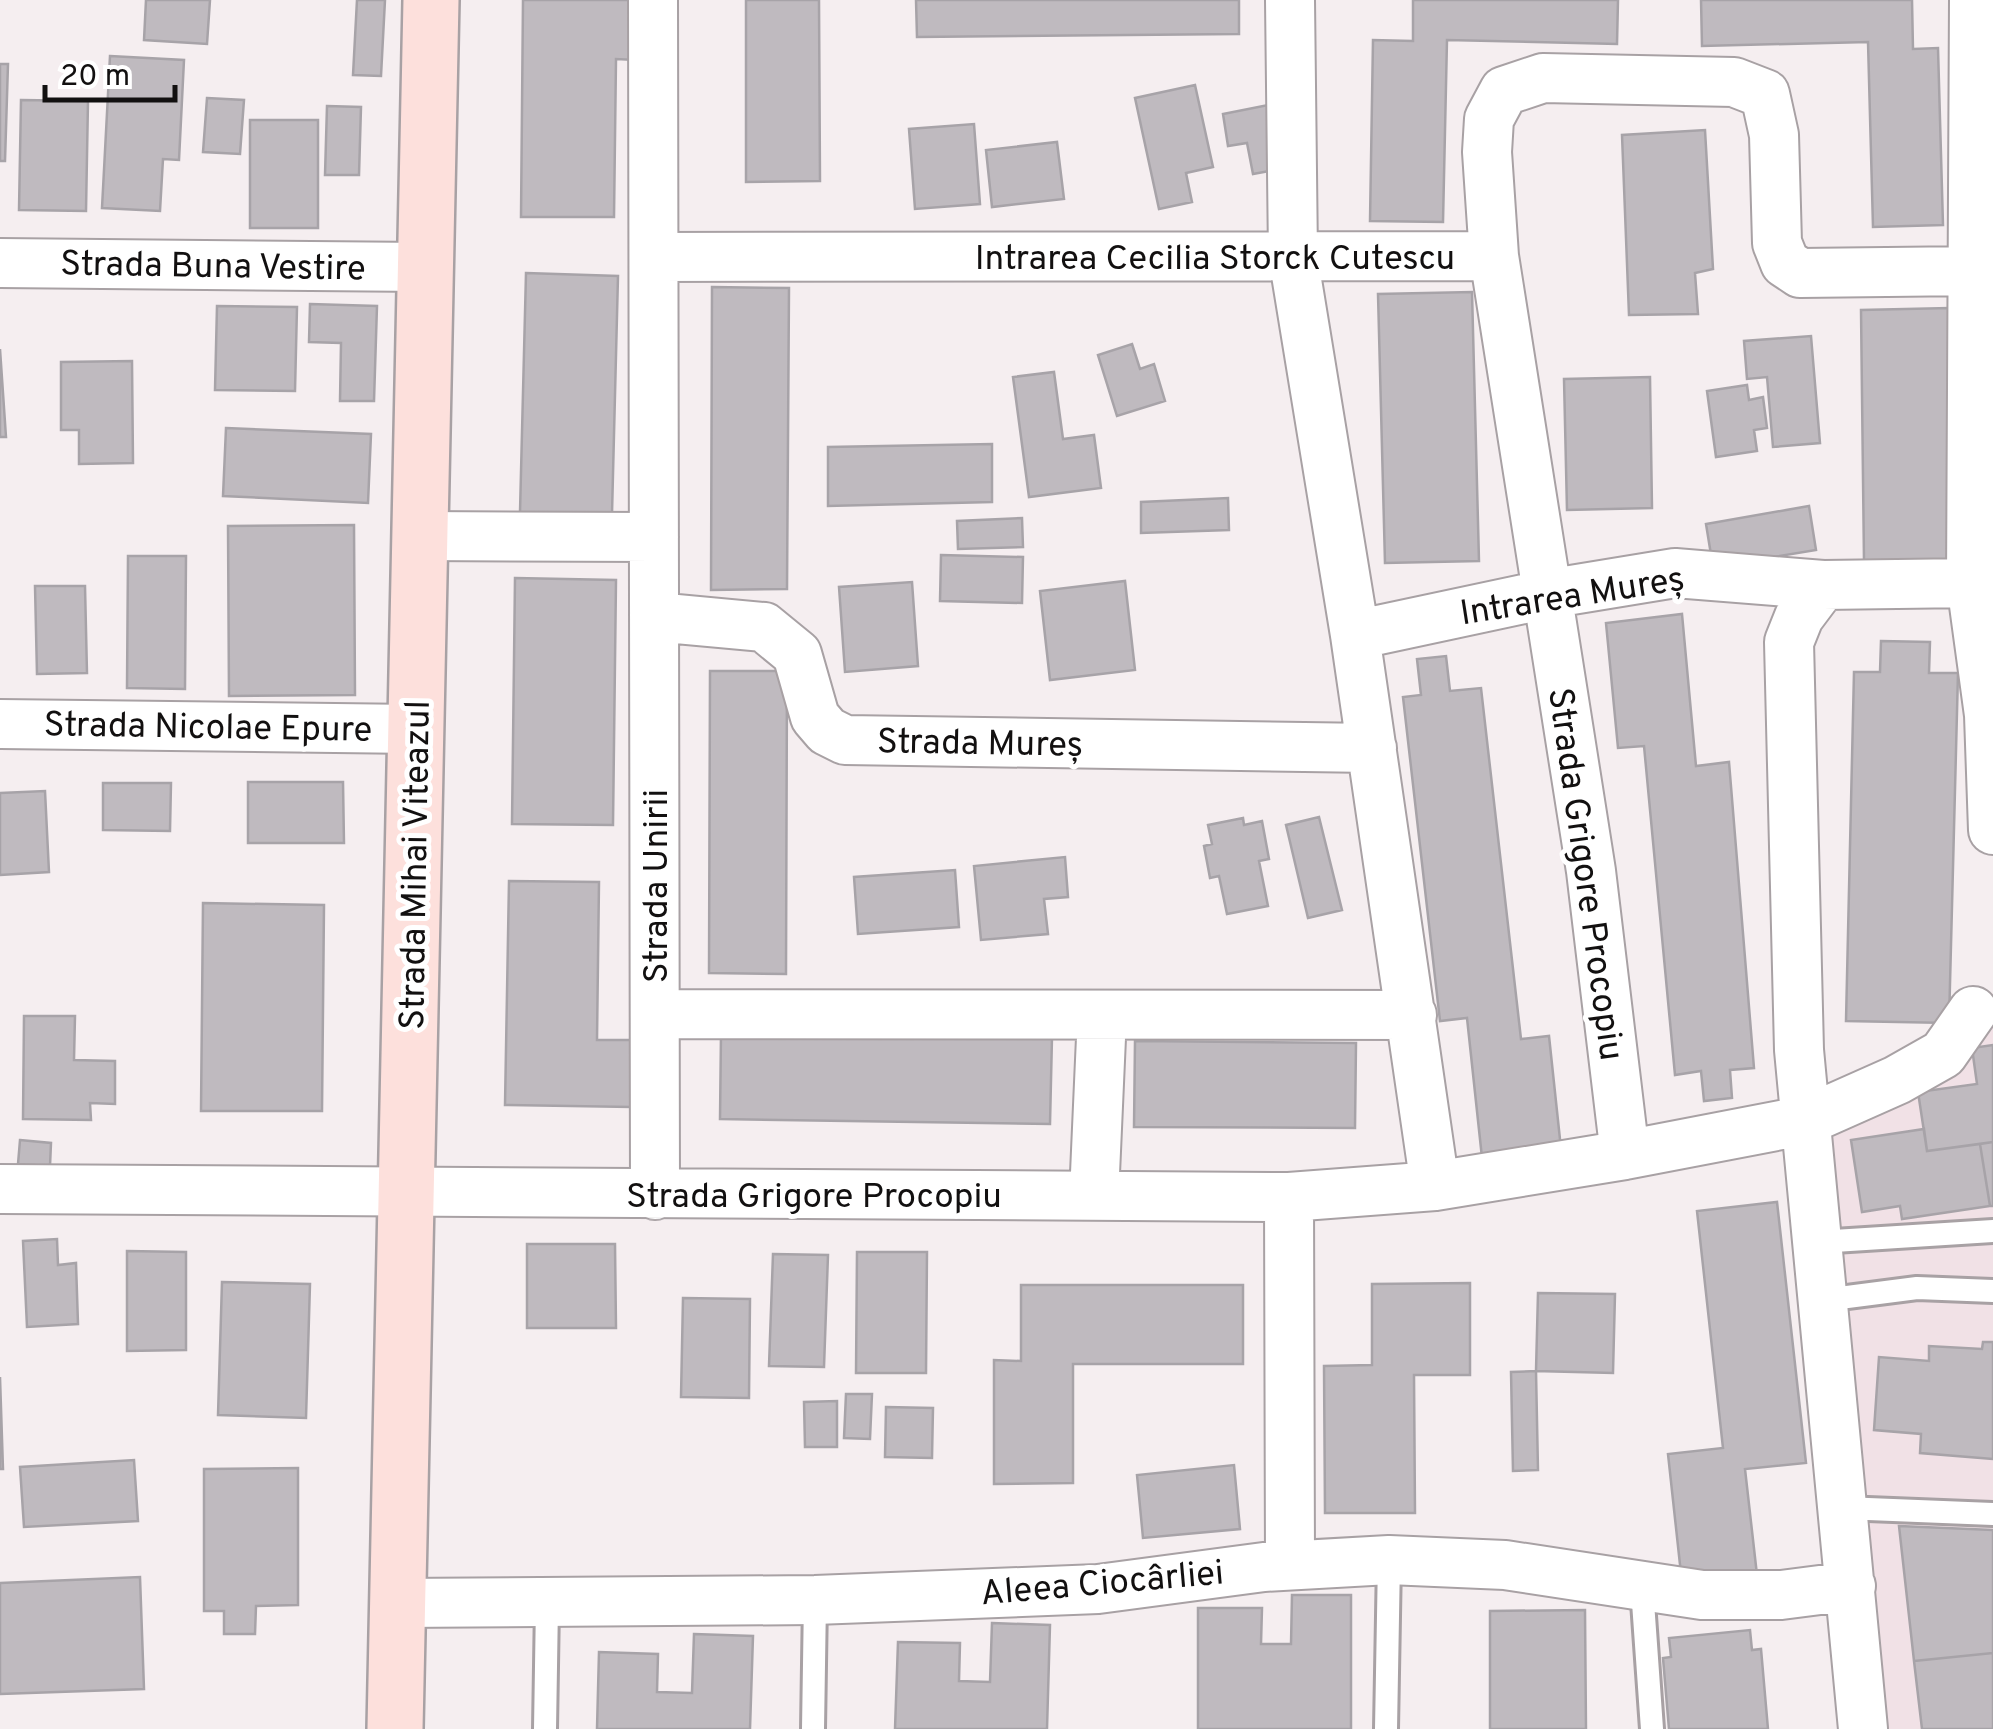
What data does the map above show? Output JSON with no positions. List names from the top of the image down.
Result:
{
  "streets": {
    "street": [
      "Intrarea Cecilia Storck Cutescu",
      "Strada Buna Vestire",
      "Intrarea Mureș",
      "Strada Nicolae Epure",
      "Strada Mureș",
      "Strada Mihai Viteazul",
      "Strada Grigore Procopiu",
      "Strada Unirii",
      "Aleea Ciocârliei"
    ]
  },
  "crossings": [
    ["Intrarea Cecilia Storck Cutescu", "Intrarea Mureș"],
    ["Intrarea Cecilia Storck Cutescu", "Strada Grigore Procopiu"],
    ["Intrarea Cecilia Storck Cutescu", "Strada Unirii"],
    ["Strada Buna Vestire", "Strada Mihai Viteazul"],
    ["Intrarea Mureș", "Strada Grigore Procopiu"],
    ["Strada Nicolae Epure", "Strada Mihai Viteazul"],
    ["Strada Mureș", "Strada Unirii"],
    ["Strada Mihai Viteazul", "Strada Grigore Procopiu"],
    ["Strada Mihai Viteazul", "Aleea Ciocârliei"]
  ],
  "scale_bar": "20 m"
}
